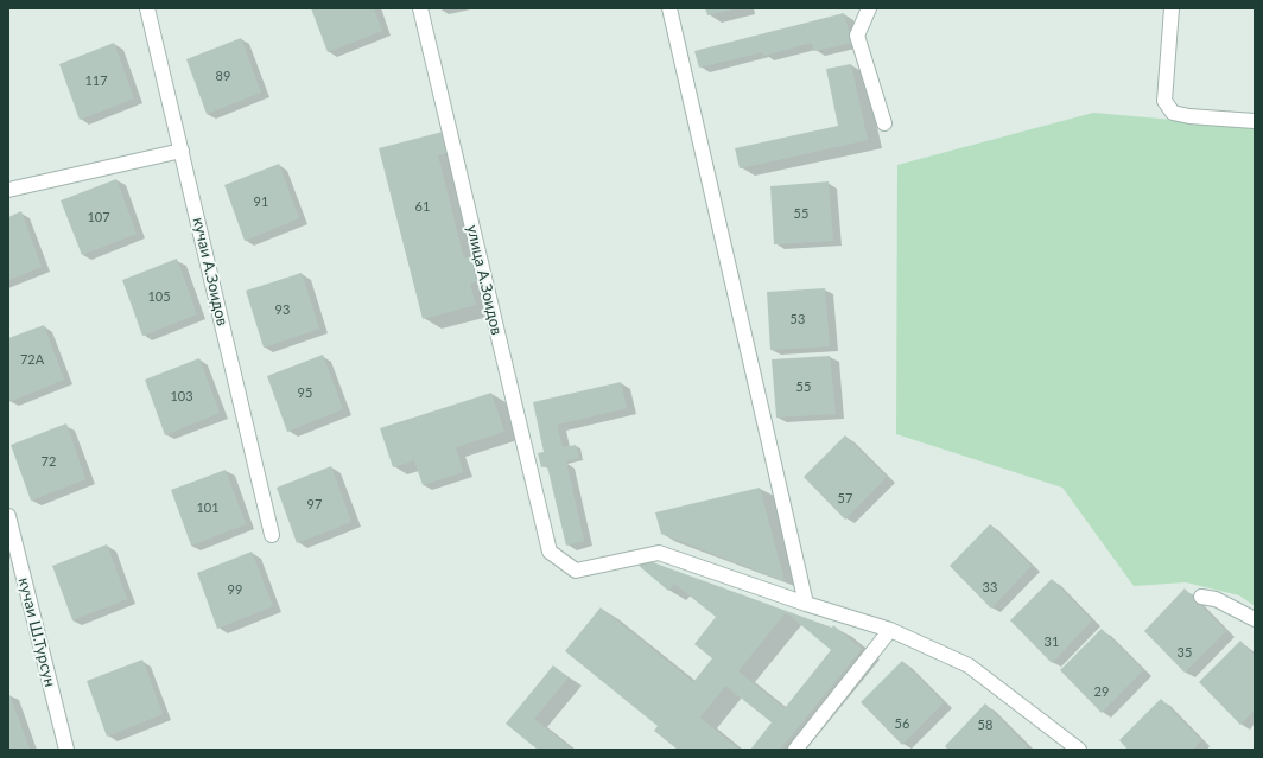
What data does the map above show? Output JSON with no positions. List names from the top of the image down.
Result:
{
  "streets": {
    "street": ["кучаи А.Зоидов", "улица А.Зоидов", "кучаи Ш.Турсун"]
  },
  "house_numbers": [
    "89",
    "117",
    "91",
    "61",
    "55",
    "107",
    "105",
    "93",
    "53",
    "72А",
    "55",
    "95",
    "103",
    "72",
    "57",
    "97",
    "101",
    "33",
    "99",
    "31",
    "35",
    "29",
    "56",
    "58"
  ]
}
